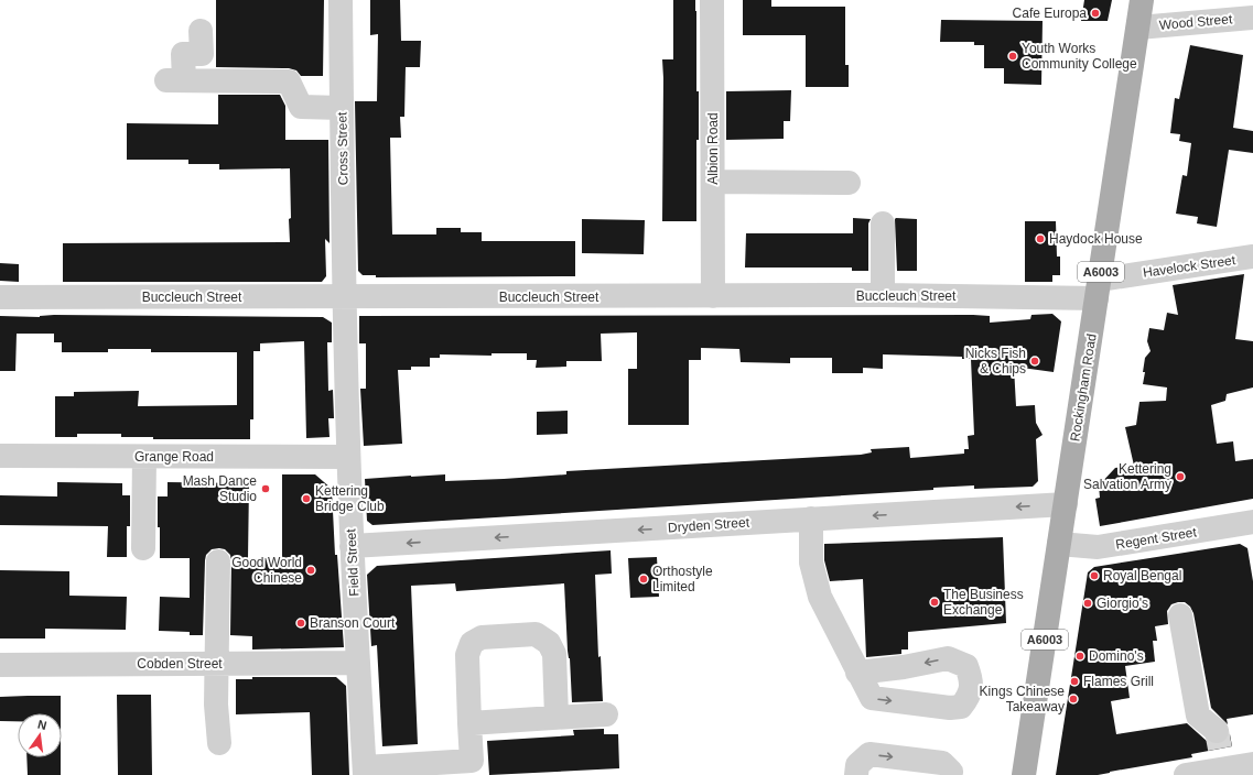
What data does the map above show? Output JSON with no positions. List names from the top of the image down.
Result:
{
  "streets": {
    "main road": ["A6003", "Rockingham Road"],
    "street": [
      "Wood Street",
      "Cross Street",
      "Albion Road",
      "Havelock Street",
      "Buccleuch Street",
      "Grange Road",
      "Dryden Street",
      "Regent Street",
      "Field Street",
      "Cobden Street"
    ]
  },
  "crossings": [
    ["Wood Street", "Rockingham Road"],
    ["Cross Street", "Buccleuch Street"],
    ["Cross Street", "Field Street"],
    ["Albion Road", "Buccleuch Street"],
    ["Havelock Street", "Buccleuch Street"],
    ["Havelock Street", "Rockingham Road"],
    ["Buccleuch Street", "Rockingham Road"],
    ["Buccleuch Street", "Field Street"],
    ["Rockingham Road", "Dryden Street"],
    ["Rockingham Road", "Regent Street"],
    ["Grange Road", "Field Street"],
    ["Dryden Street", "Field Street"],
    ["Field Street", "Cobden Street"]
  ],
  "one_way": ["Dryden Street"],
  "places": [
    "Cafe Europa",
    "Youth Works Community College",
    "Haydock House",
    "Nicks Fish & Chips",
    "Kettering Salvation Army",
    "Mash Dance Studio",
    "Kettering Bridge Club",
    "Good World Chinese",
    "Royal Bengal",
    "Orthostyle Limited",
    "The Business Exchange",
    "Giorgio's",
    "Branson Court",
    "Domino's",
    "Flames Grill",
    "Kings Chinese Takeaway"
  ],
  "north": "top"
}
